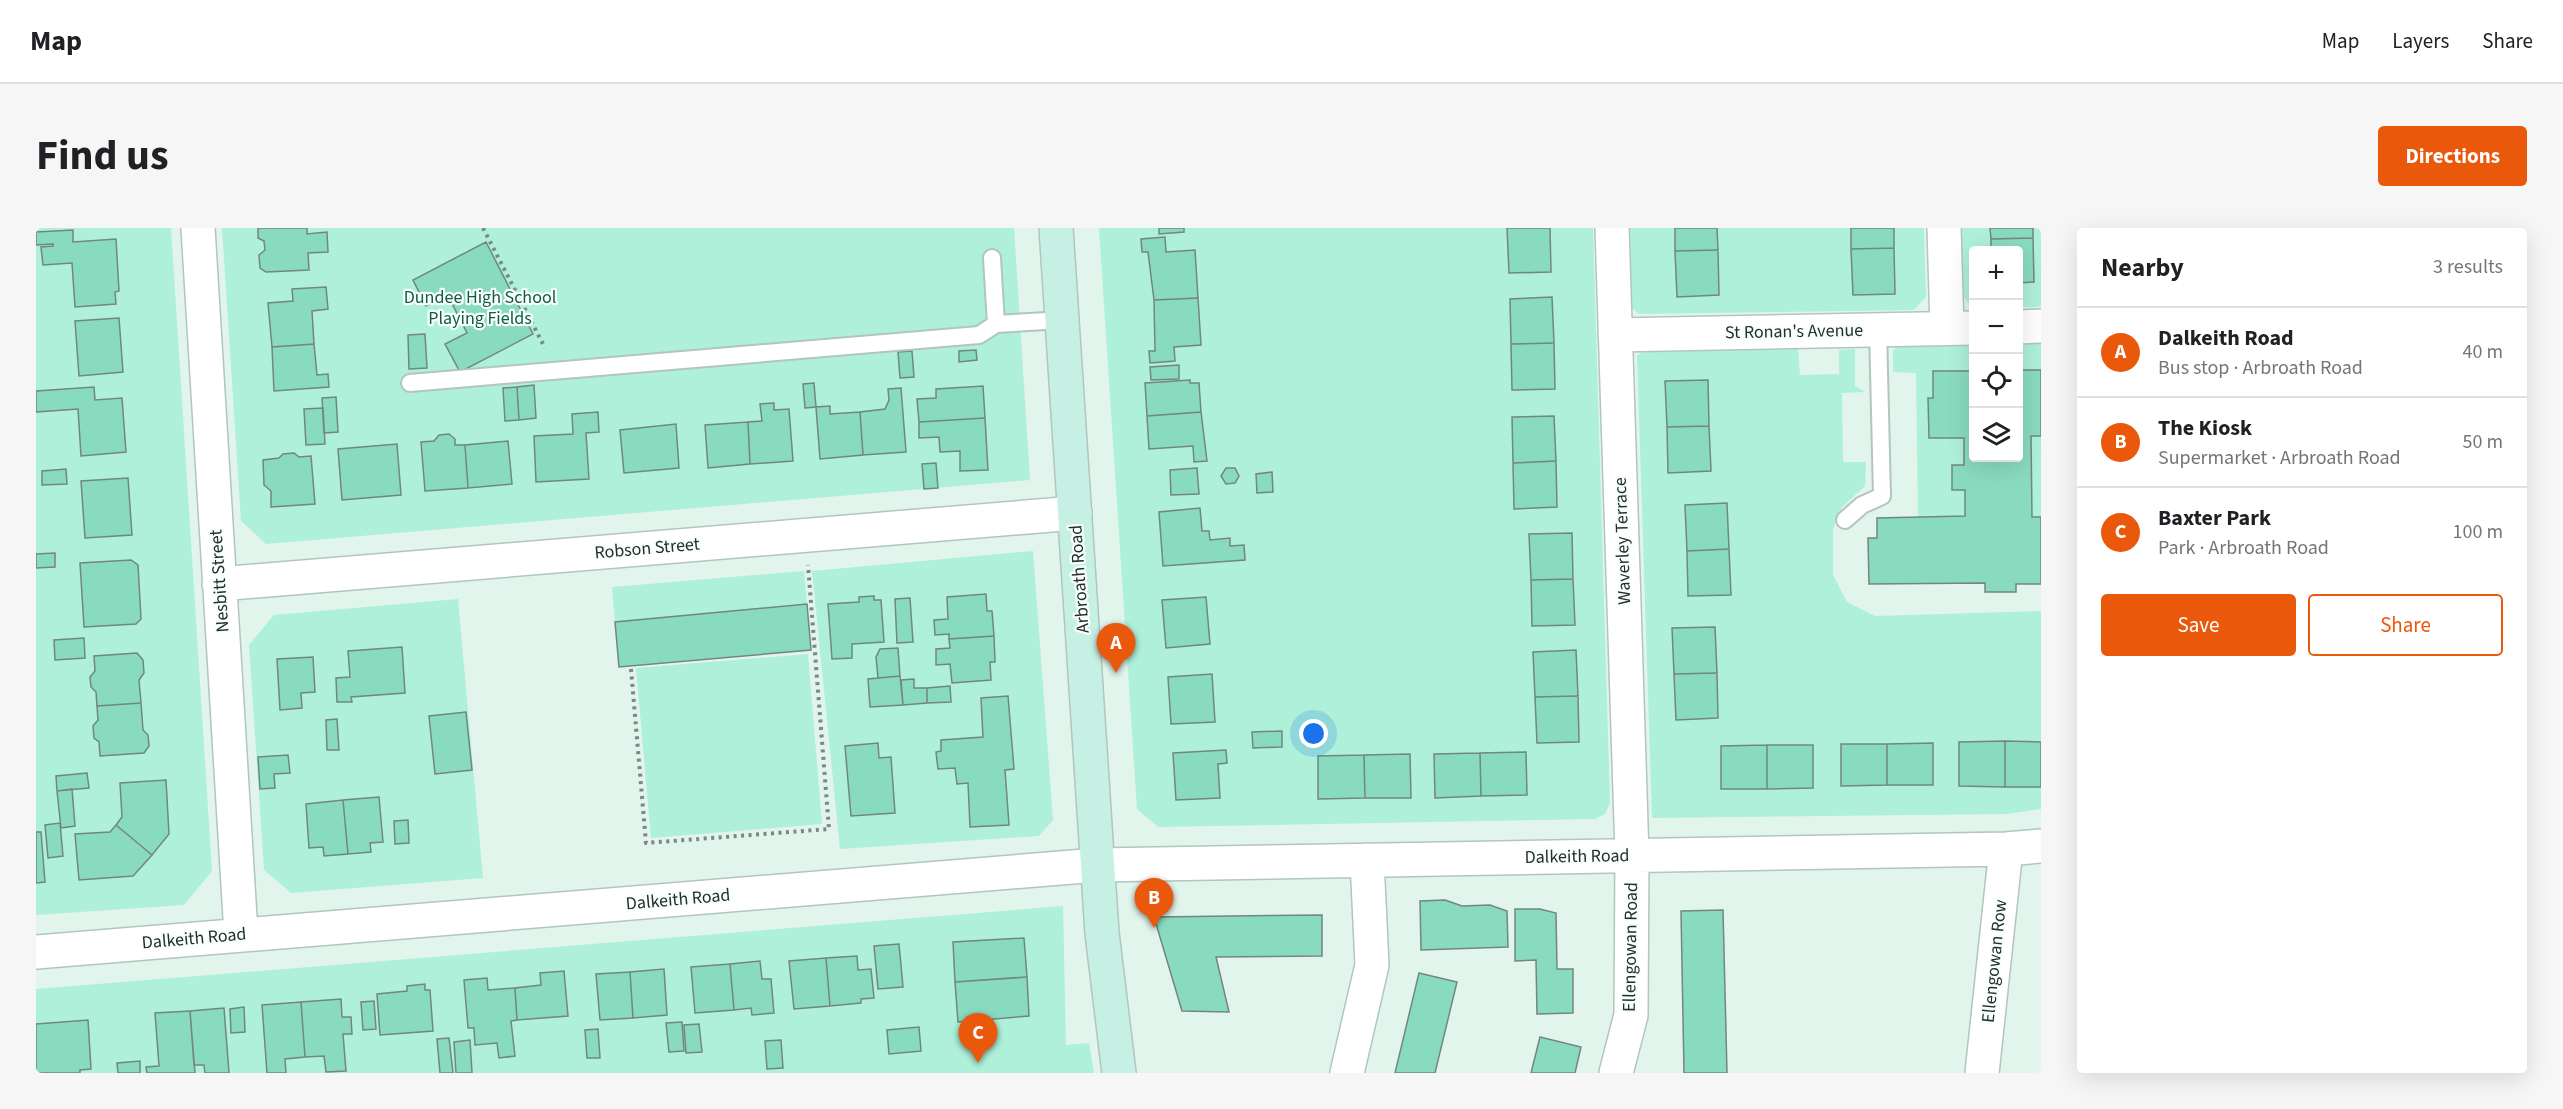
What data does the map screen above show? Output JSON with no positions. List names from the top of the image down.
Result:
{
  "streets": {
    "main road": ["Arbroath Road"],
    "street": [
      "St Ronan's Avenue",
      "Waverley Terrace",
      "Robson Street",
      "Nesbitt Street",
      "Dalkeith Road",
      "Ellengowan Road",
      "Ellengowan Row"
    ]
  },
  "crossings": [
    ["St Ronan's Avenue", "Waverley Terrace"],
    ["Waverley Terrace", "Dalkeith Road"],
    ["Waverley Terrace", "Ellengowan Road"],
    ["Robson Street", "Arbroath Road"],
    ["Robson Street", "Nesbitt Street"],
    ["Arbroath Road", "Dalkeith Road"],
    ["Nesbitt Street", "Dalkeith Road"],
    ["Dalkeith Road", "Ellengowan Road"],
    ["Dalkeith Road", "Ellengowan Row"]
  ],
  "parks": ["Dundee High School Playing Fields"],
  "page": {
    "header": "Map",
    "nav": ["Map", "Layers", "Share"],
    "title": "Find us",
    "buttons": [
      "Directions",
      ["Save", "Share"]
    ],
    "heading": ["Nearby", "3 results"],
    "map_buttons": ["+", "−"],
    "list": [
      {
        "mark": "A",
        "name": "Dalkeith Road",
        "note": "Bus stop · Arbroath Road",
        "value": "40 m"
      },
      {
        "mark": "B",
        "name": "The Kiosk",
        "note": "Supermarket · Arbroath Road",
        "value": "50 m"
      },
      {
        "mark": "C",
        "name": "Baxter Park",
        "note": "Park · Arbroath Road",
        "value": "100 m"
      }
    ],
    "pins": ["A", "B", "C"]
  }
}
